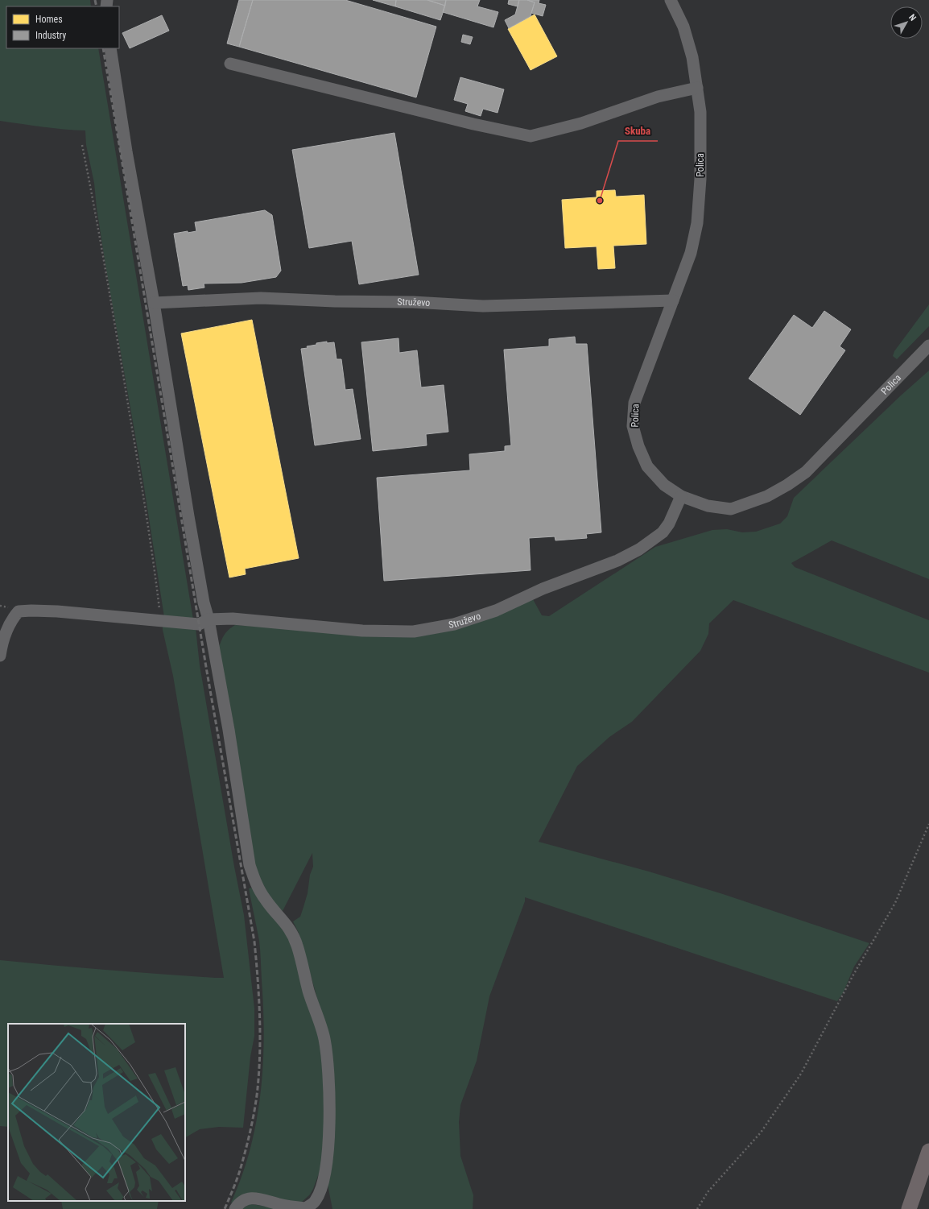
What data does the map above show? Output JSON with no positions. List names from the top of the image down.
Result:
{
  "streets": {
    "street": ["Polica", "Struževo"]
  },
  "crossings": [
    ["Polica", "Struževo"]
  ],
  "places": ["Skuba"],
  "legend": ["Homes", "Industry"],
  "north": "top right"
}
